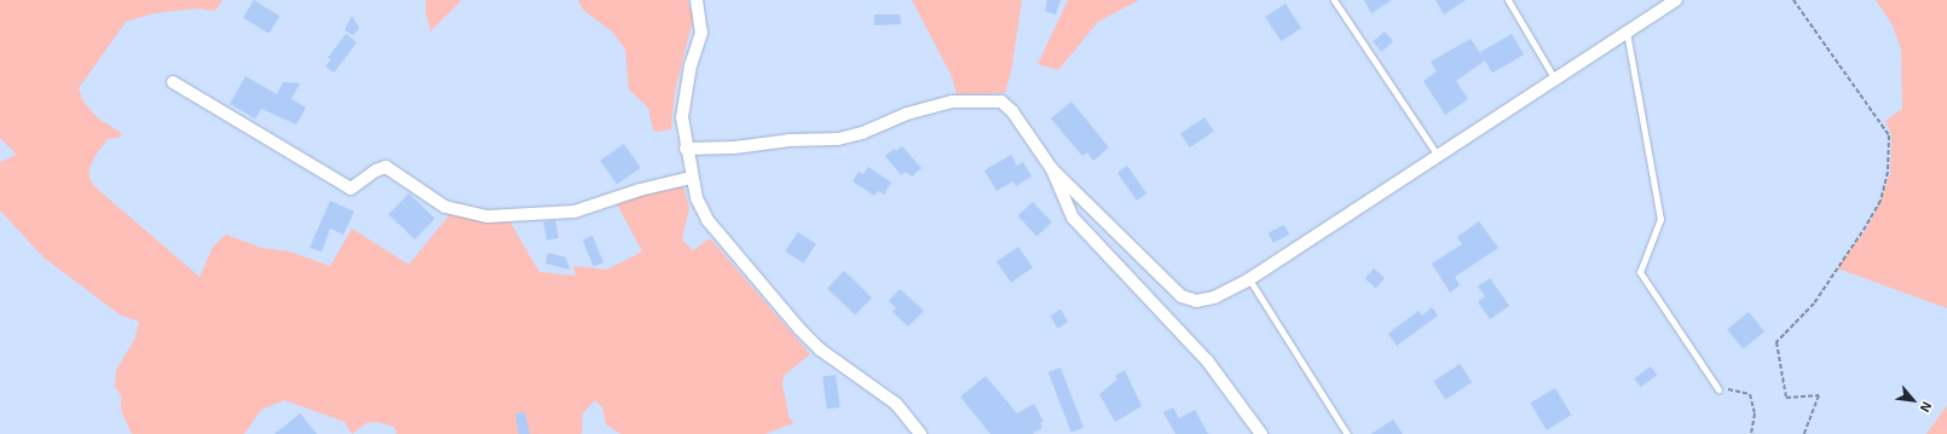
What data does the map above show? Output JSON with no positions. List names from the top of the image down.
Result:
{
  "north": "bottom right"
}
